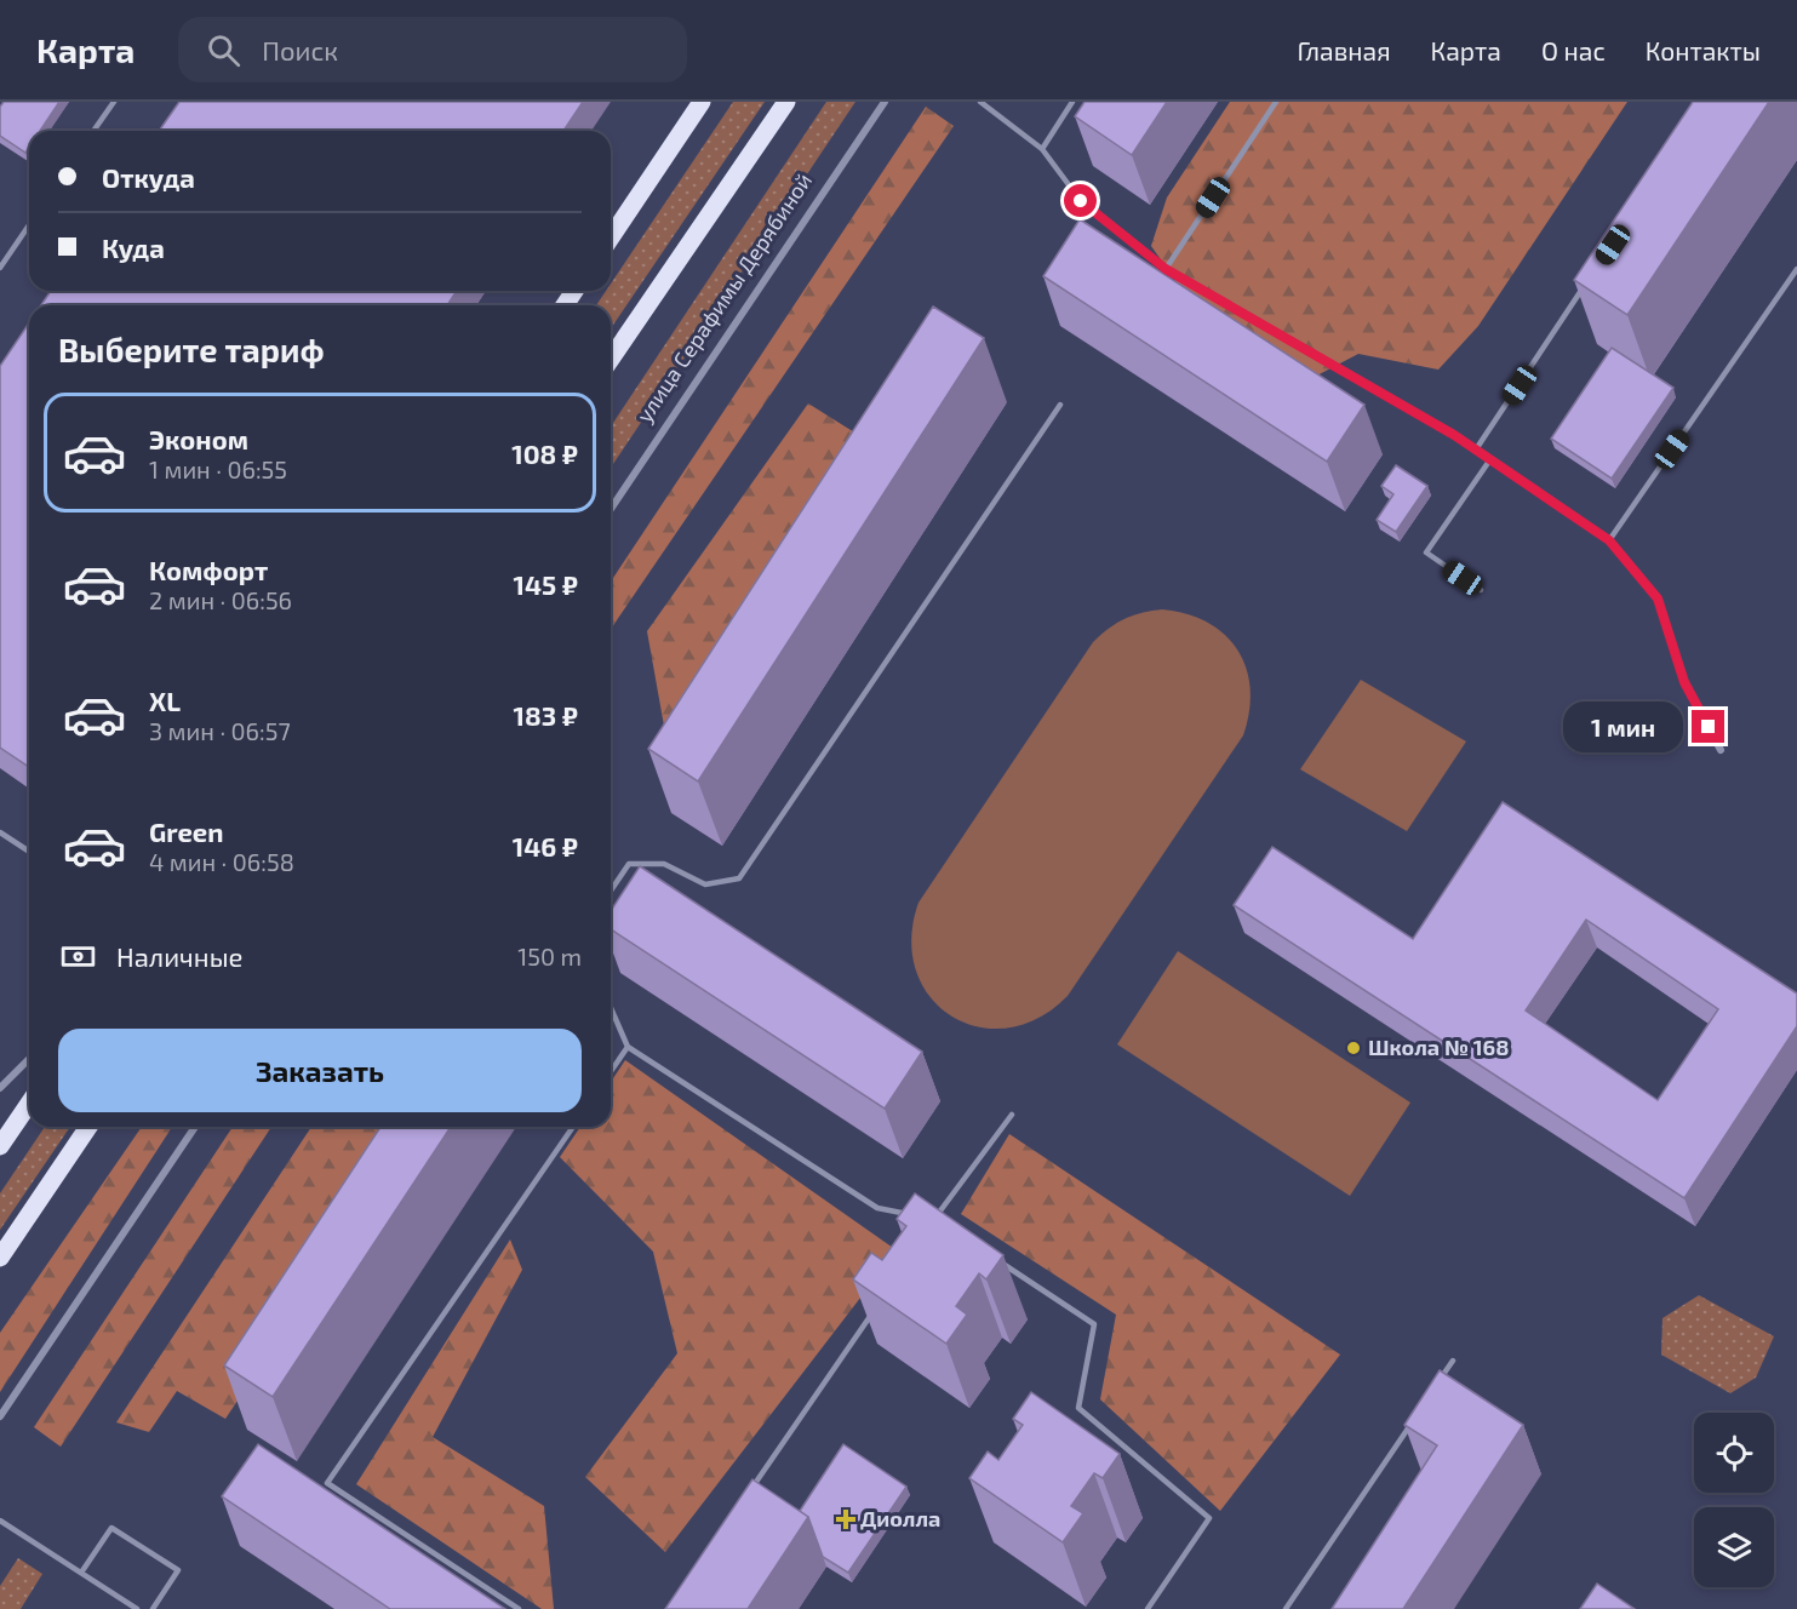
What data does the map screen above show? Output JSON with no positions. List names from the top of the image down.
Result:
{
  "streets": {
    "street": ["улица Серафимы Дерябиной"]
  },
  "places": {
    "other": ["Школа № 168"],
    "health": ["Диолла"]
  },
  "page": {
    "header": "Карта",
    "search": "Поиск",
    "nav": [
      "Главная",
      "Карта",
      "О нас",
      "Контакты"
    ],
    "banner": ["Откуда", "Куда"],
    "heading": "Выберите тариф",
    "list": [
      {
        "name": "Эконом",
        "note": "1 мин · 06:55",
        "value": "108 ₽"
      },
      {
        "name": "Комфорт",
        "note": "2 мин · 06:56",
        "value": "145 ₽"
      },
      {
        "name": "XL",
        "note": "3 мин · 06:57",
        "value": "183 ₽"
      },
      {
        "name": "Green",
        "note": "4 мин · 06:58",
        "value": "146 ₽"
      }
    ],
    "bubble": "1 мин",
    "pay": ["Наличные", "150 m"],
    "buttons": "Заказать"
  }
}
